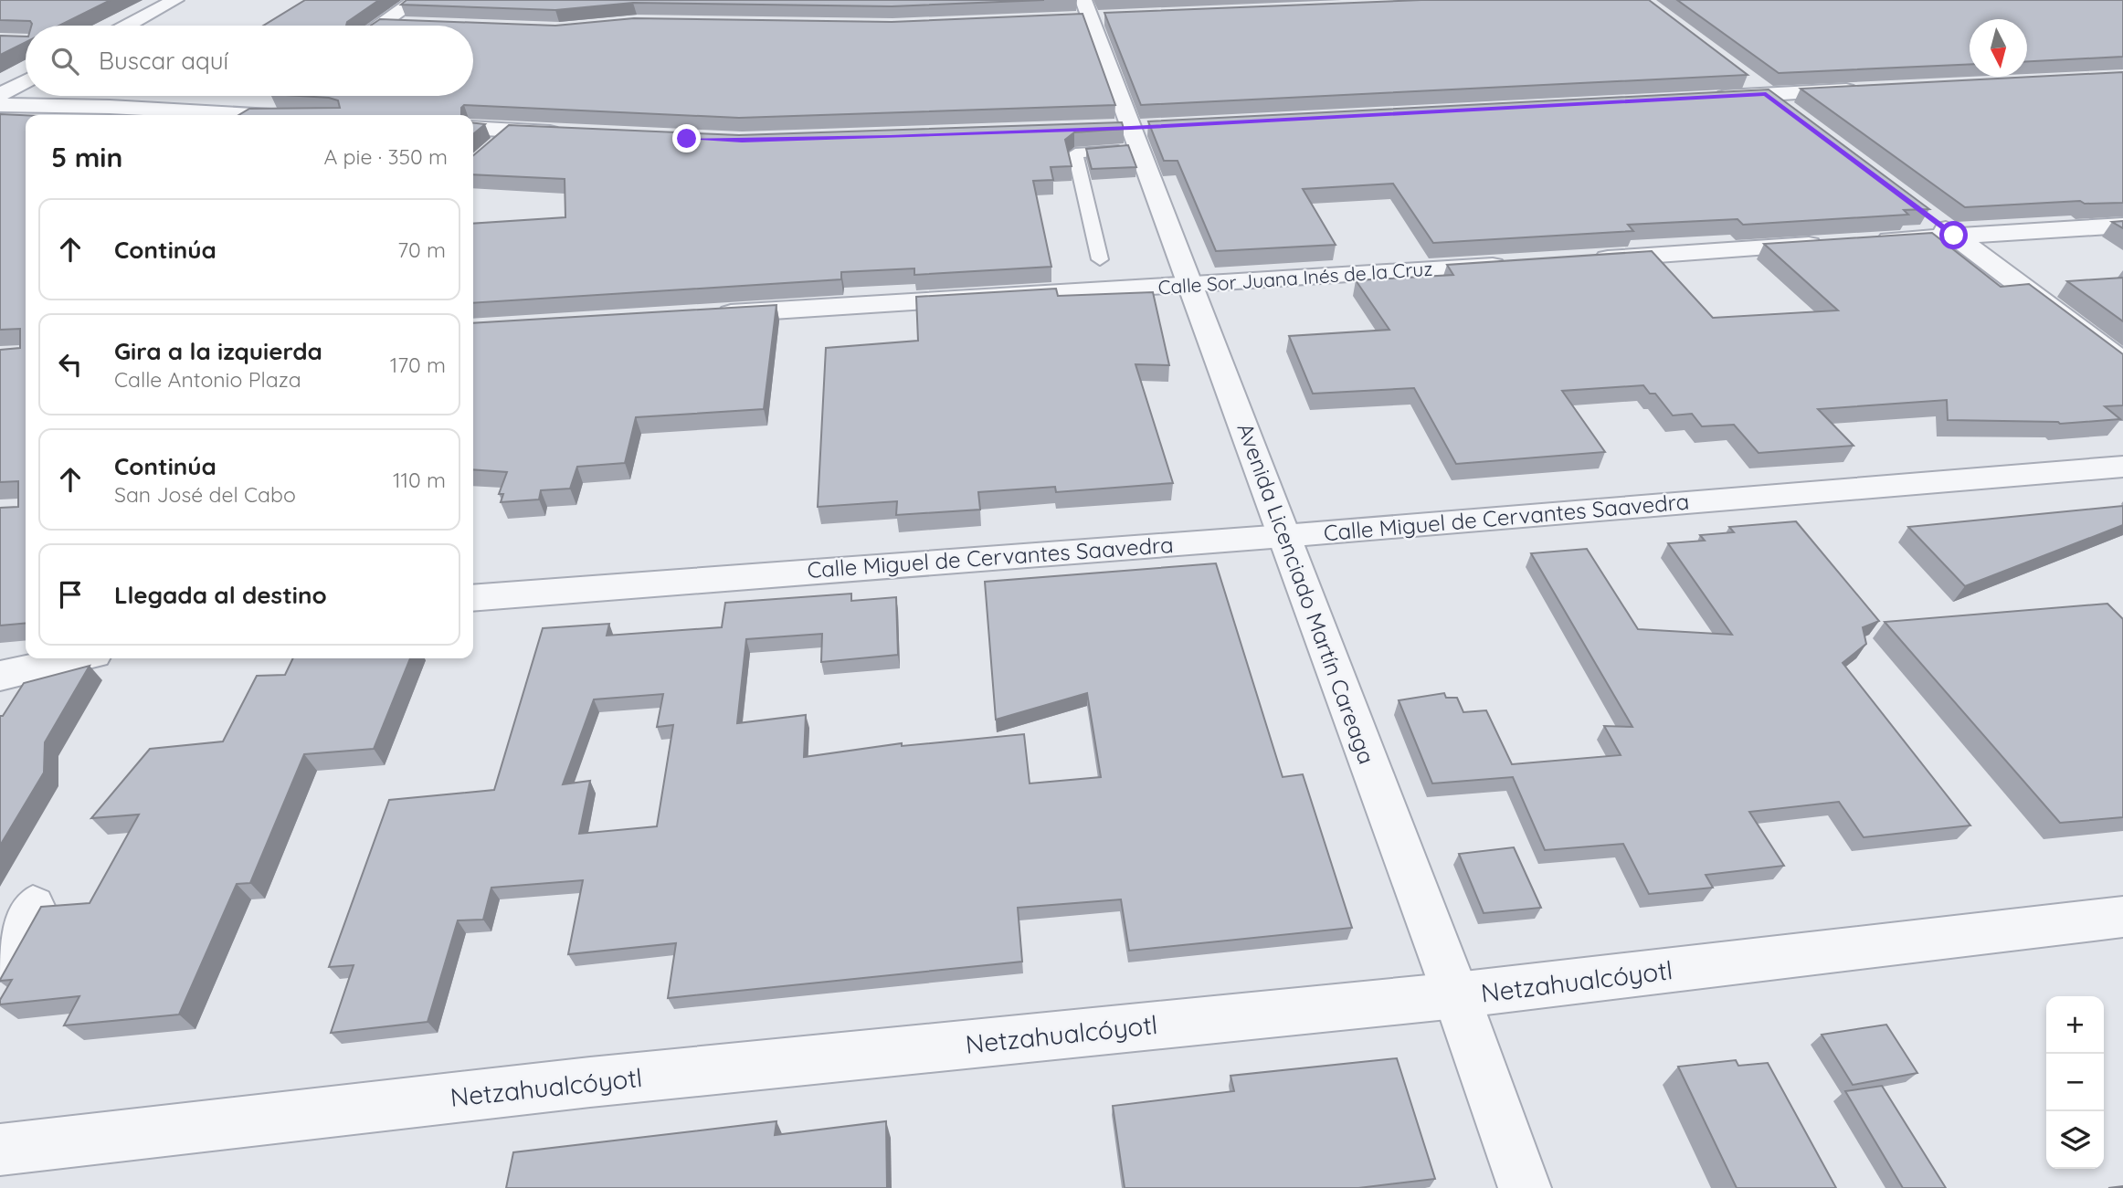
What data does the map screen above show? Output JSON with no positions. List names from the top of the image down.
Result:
{
  "streets": {
    "street": [
      "Calle Sor Juana Inés de la Cruz",
      "Calle Miguel de Cervantes Saavedra",
      "Avenida Licenciado Martín Careaga",
      "Netzahualcóyotl"
    ]
  },
  "crossings": [
    ["Calle Sor Juana Inés de la Cruz", "Avenida Licenciado Martín Careaga"],
    ["Calle Miguel de Cervantes Saavedra", "Avenida Licenciado Martín Careaga"],
    ["Avenida Licenciado Martín Careaga", "Netzahualcóyotl"]
  ],
  "north": "bottom",
  "page": {
    "search": "Buscar aquí",
    "heading": ["5 min", "A pie · 350 m"],
    "list": [
      ["Continúa", "70 m"],
      ["Gira a la izquierda", "Calle Antonio Plaza", "170 m"],
      ["Continúa", "San José del Cabo", "110 m"],
      "Llegada al destino"
    ],
    "map_buttons": ["+", "−"]
  }
}
